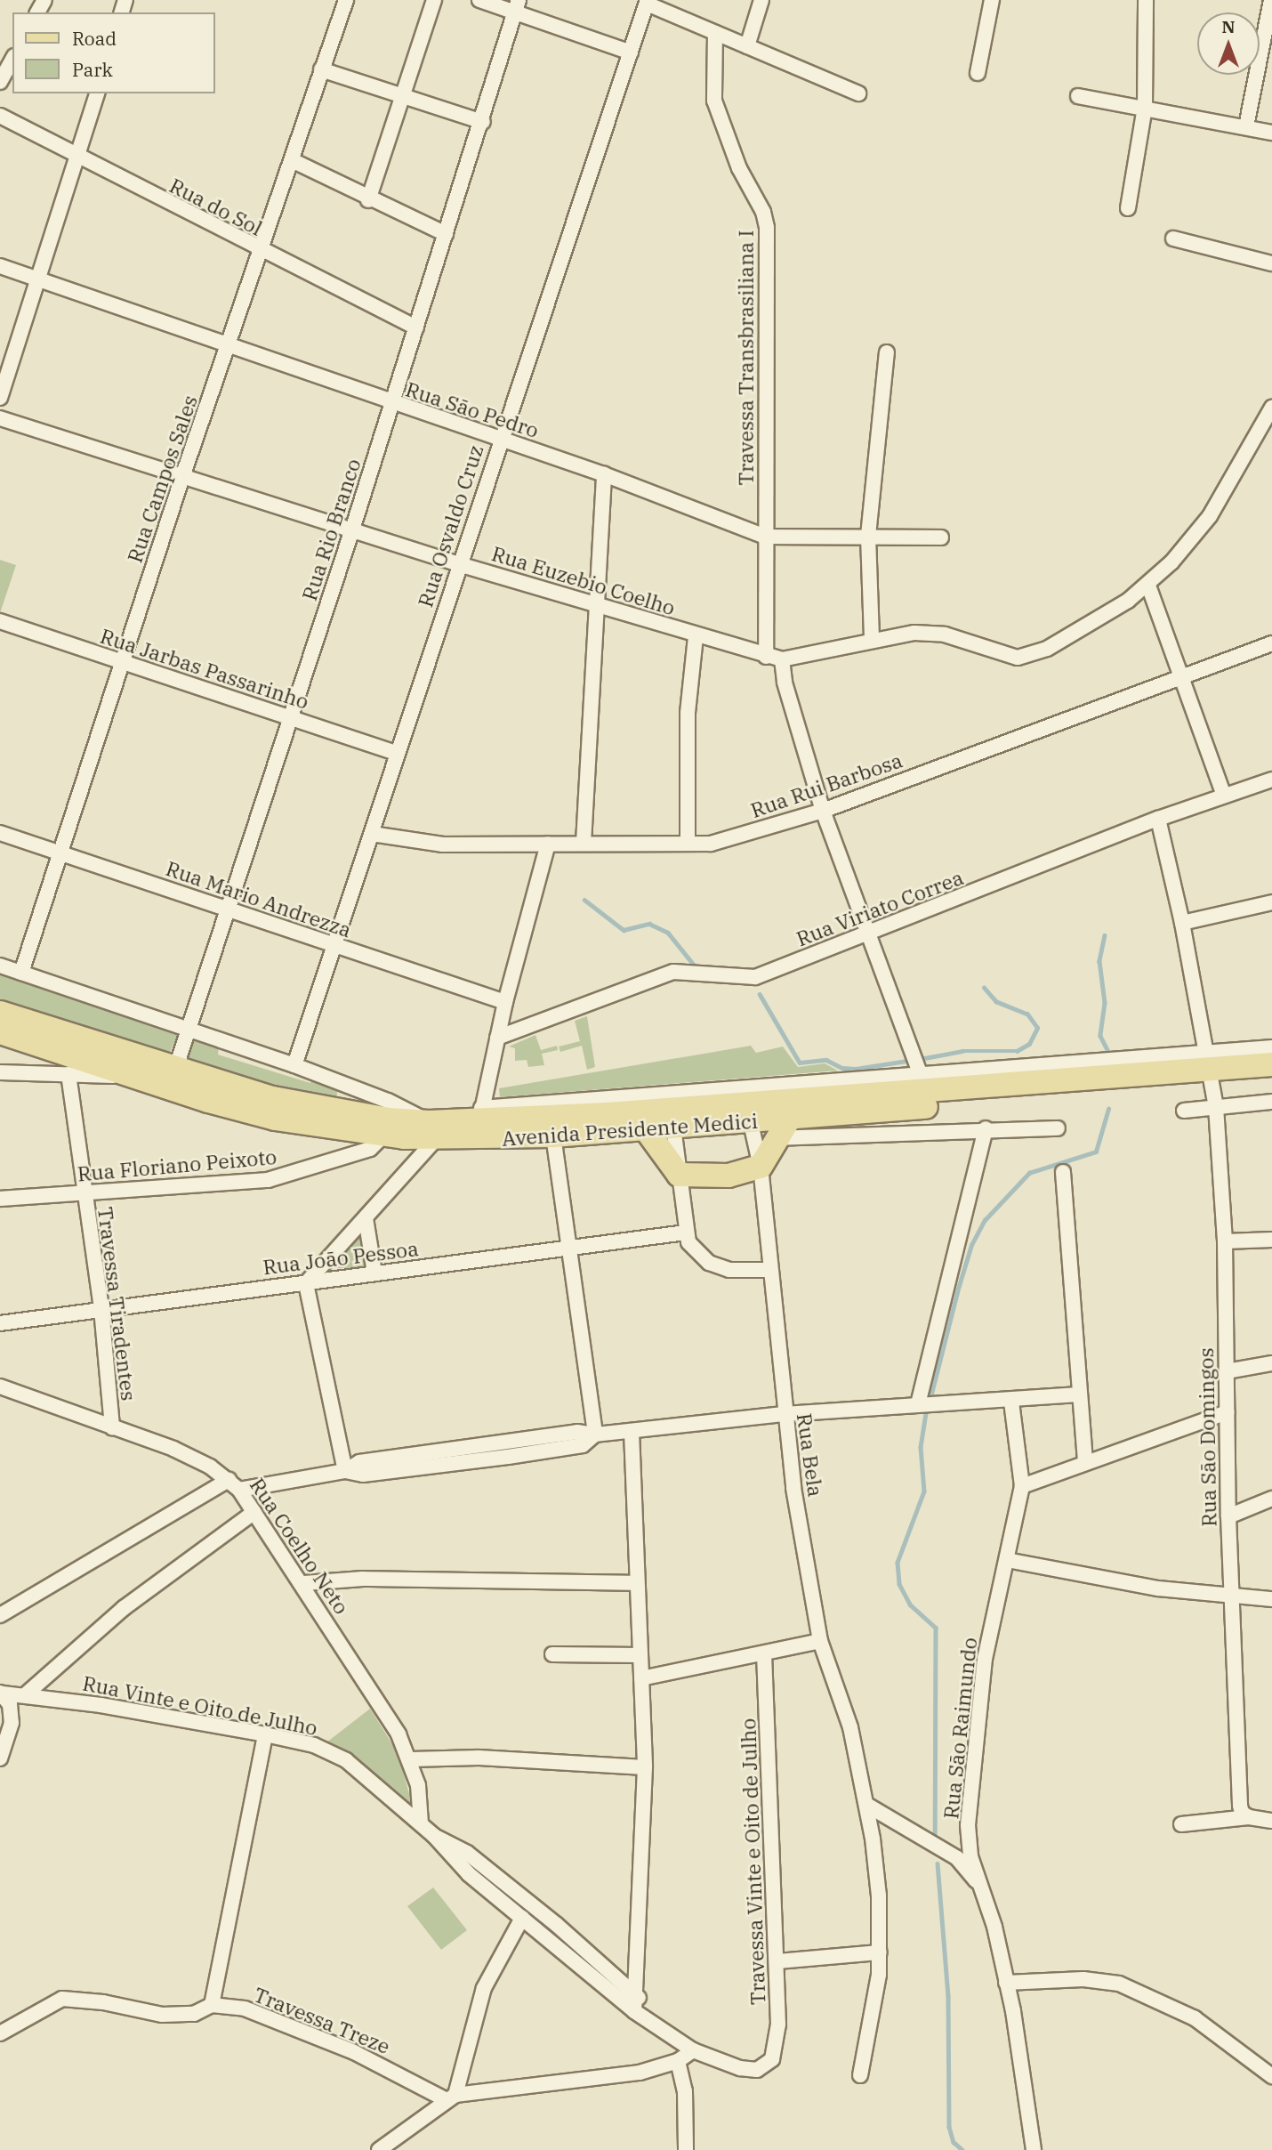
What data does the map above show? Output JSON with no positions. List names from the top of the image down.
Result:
{
  "streets": {
    "main road": ["Avenida Presidente Medici"],
    "street": [
      "Rua do Sol",
      "Travessa Transbrasiliana I",
      "Rua São Pedro",
      "Rua Campos Sales",
      "Rua Osvaldo Cruz",
      "Rua Rio Branco",
      "Rua Euzebio Coelho",
      "Rua Jarbas Passarinho",
      "Rua Rui Barbosa",
      "Rua Mario Andrezza",
      "Rua Viriato Correa",
      "Rua Floriano Peixoto",
      "Rua João Pessoa",
      "Travessa Tiradentes",
      "Rua São Domingos",
      "Rua Bela",
      "Rua Coelho Neto",
      "Rua Vinte e Oito de Julho",
      "Rua São Raimundo",
      "Travessa Vinte e Oito de Julho",
      "Travessa Treze"
    ]
  },
  "crossings": [
    ["Rua do Sol", "Rua Campos Sales"],
    ["Rua do Sol", "Rua Rio Branco"],
    ["Travessa Transbrasiliana I", "Rua São Pedro"],
    ["Travessa Transbrasiliana I", "Rua Euzebio Coelho"],
    ["Rua São Pedro", "Rua Campos Sales"],
    ["Rua São Pedro", "Rua Osvaldo Cruz"],
    ["Rua São Pedro", "Rua Rio Branco"],
    ["Rua Campos Sales", "Rua Euzebio Coelho"],
    ["Rua Campos Sales", "Rua Jarbas Passarinho"],
    ["Rua Campos Sales", "Rua Mario Andrezza"],
    ["Rua Campos Sales", "Avenida Presidente Medici"],
    ["Rua Osvaldo Cruz", "Rua Euzebio Coelho"],
    ["Rua Osvaldo Cruz", "Rua Jarbas Passarinho"],
    ["Rua Osvaldo Cruz", "Rua Rui Barbosa"],
    ["Rua Osvaldo Cruz", "Rua Mario Andrezza"],
    ["Rua Osvaldo Cruz", "Avenida Presidente Medici"],
    ["Rua Rio Branco", "Rua Euzebio Coelho"],
    ["Rua Rio Branco", "Rua Jarbas Passarinho"],
    ["Rua Rio Branco", "Rua Mario Andrezza"],
    ["Rua Rio Branco", "Avenida Presidente Medici"],
    ["Rua Viriato Correa", "Rua São Domingos"],
    ["Avenida Presidente Medici", "Rua Floriano Peixoto"],
    ["Avenida Presidente Medici", "Rua São Domingos"],
    ["Avenida Presidente Medici", "Rua Bela"],
    ["Rua Floriano Peixoto", "Travessa Tiradentes"],
    ["Rua João Pessoa", "Travessa Tiradentes"],
    ["Travessa Tiradentes", "Rua Coelho Neto"],
    ["Rua Coelho Neto", "Rua Vinte e Oito de Julho"],
    ["Rua Vinte e Oito de Julho", "Travessa Vinte e Oito de Julho"]
  ],
  "legend": ["Road", "Park"],
  "north": "top"
}
